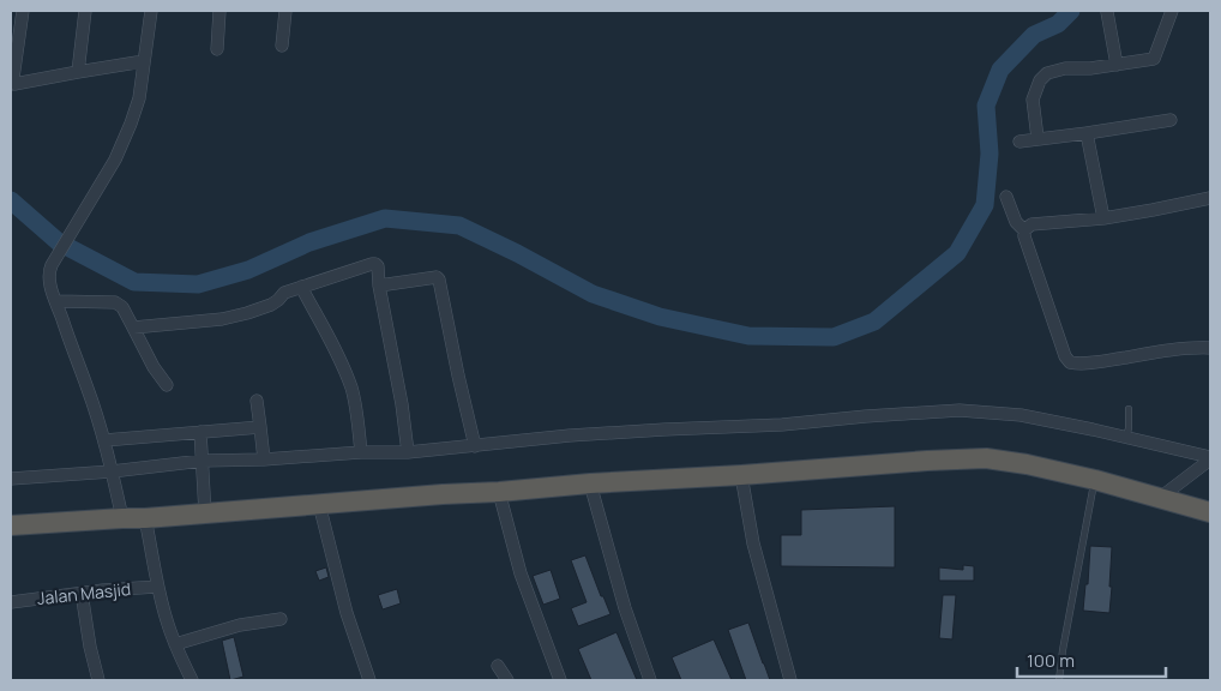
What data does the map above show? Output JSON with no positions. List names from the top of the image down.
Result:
{
  "streets": {
    "street": ["Jalan Masjid"]
  },
  "scale_bar": "100 m"
}
